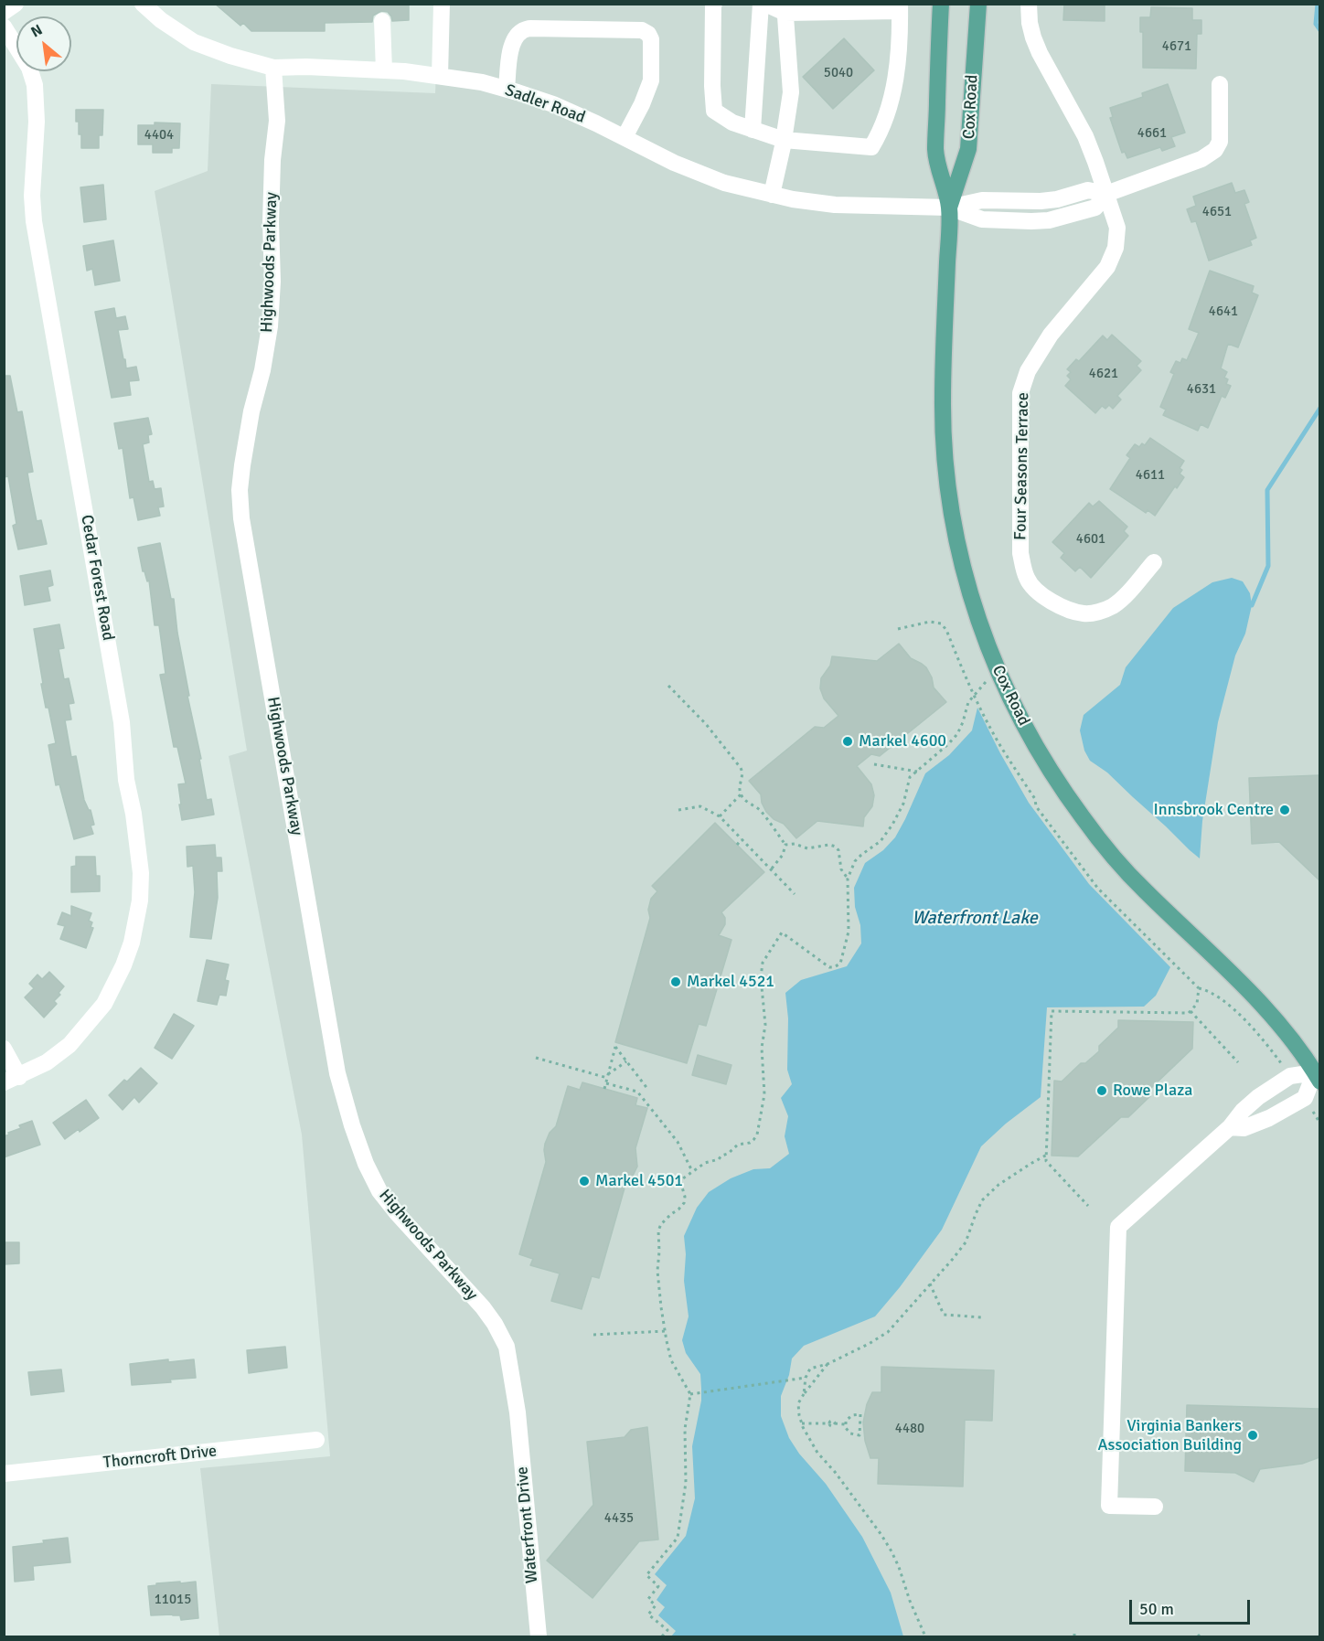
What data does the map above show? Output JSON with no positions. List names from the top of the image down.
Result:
{
  "streets": {
    "main road": ["Cox Road"],
    "street": [
      "Sadler Road",
      "Highwoods Parkway",
      "Four Seasons Terrace",
      "Cedar Forest Road",
      "Thorncroft Drive",
      "Waterfront Drive"
    ]
  },
  "crossings": [
    ["Sadler Road", "Cox Road"],
    ["Sadler Road", "Highwoods Parkway"],
    ["Highwoods Parkway", "Waterfront Drive"]
  ],
  "water": ["Waterfront Lake"],
  "places": [
    "Markel 4600",
    "Innsbrook Centre",
    "Markel 4521",
    "Rowe Plaza",
    "Markel 4501",
    "Virginia Bankers Association Building"
  ],
  "house_numbers": [
    "4671",
    "5040",
    "4661",
    "4404",
    "4651",
    "4641",
    "4621",
    "4631",
    "4611",
    "4601",
    "4480",
    "4435",
    "11015"
  ],
  "scale_bar": "50 m",
  "north": "top left"
}
